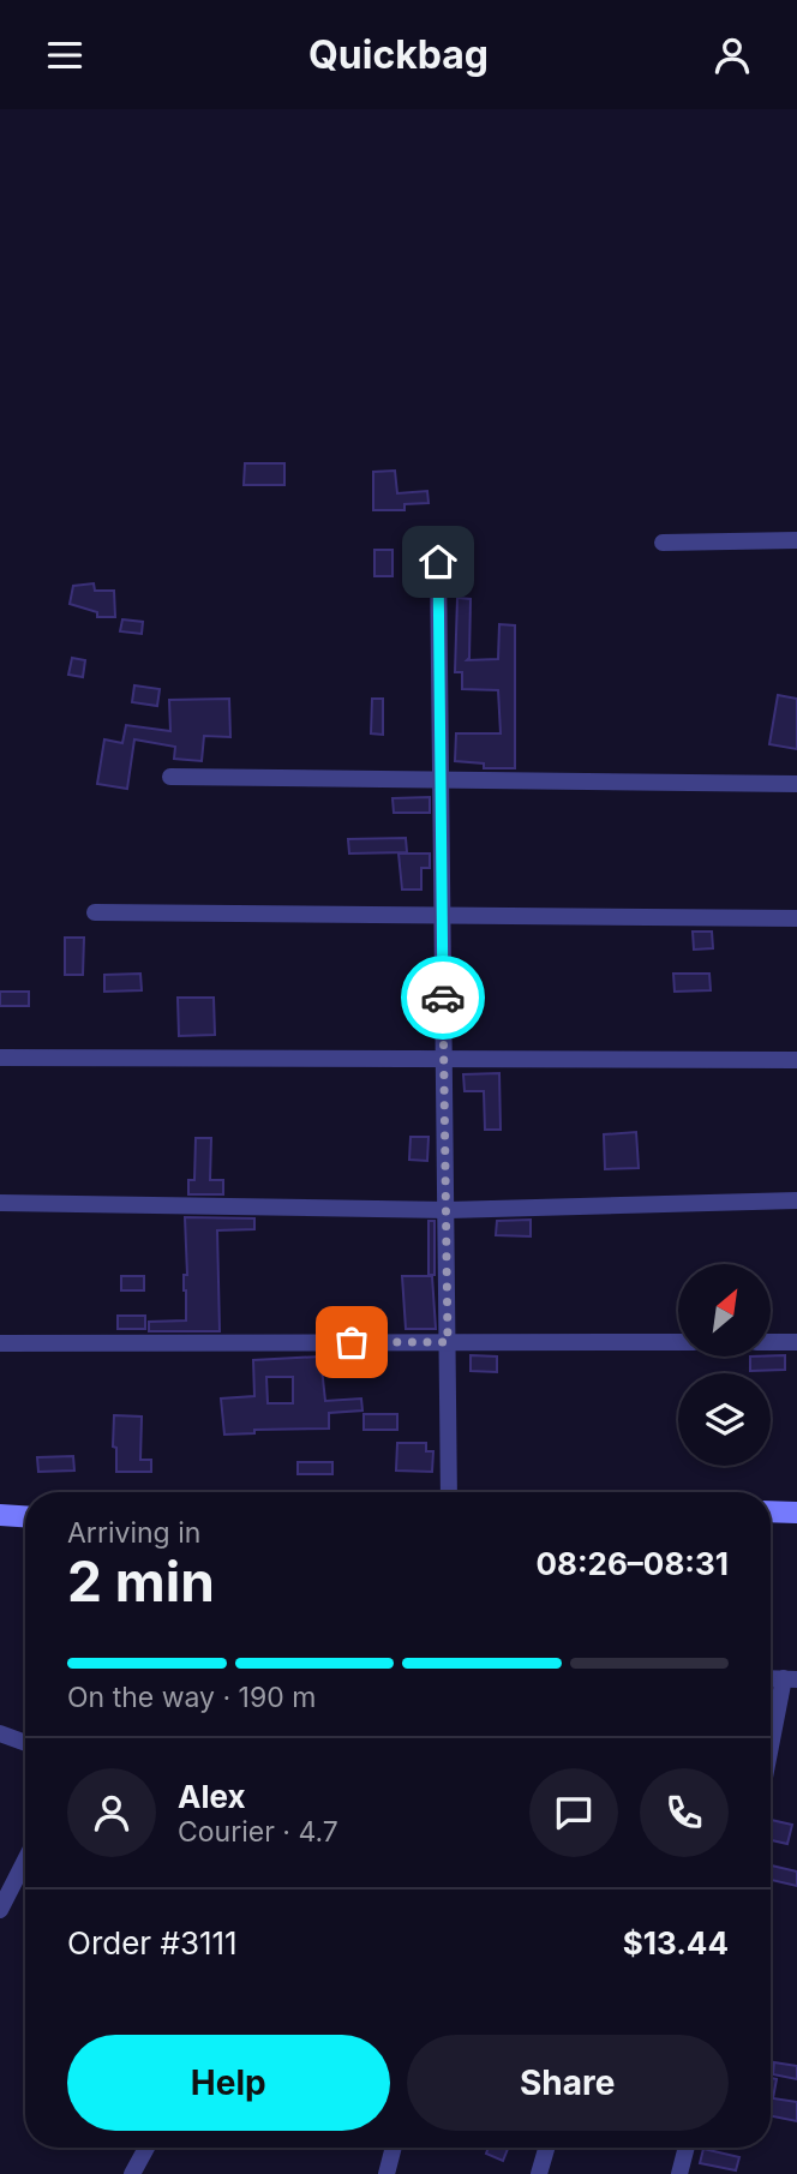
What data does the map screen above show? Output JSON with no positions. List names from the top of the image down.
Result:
{
  "north": "top right",
  "page": {
    "header": "Quickbag",
    "heading": ["2 min", "Arriving in", "08:26–08:31"],
    "panel": [
      "Alex",
      "Courier · 4.7",
      "Order #3111",
      "$13.44"
    ],
    "bar": "On the way · 190 m",
    "buttons": ["Help", "Share"]
  }
}
